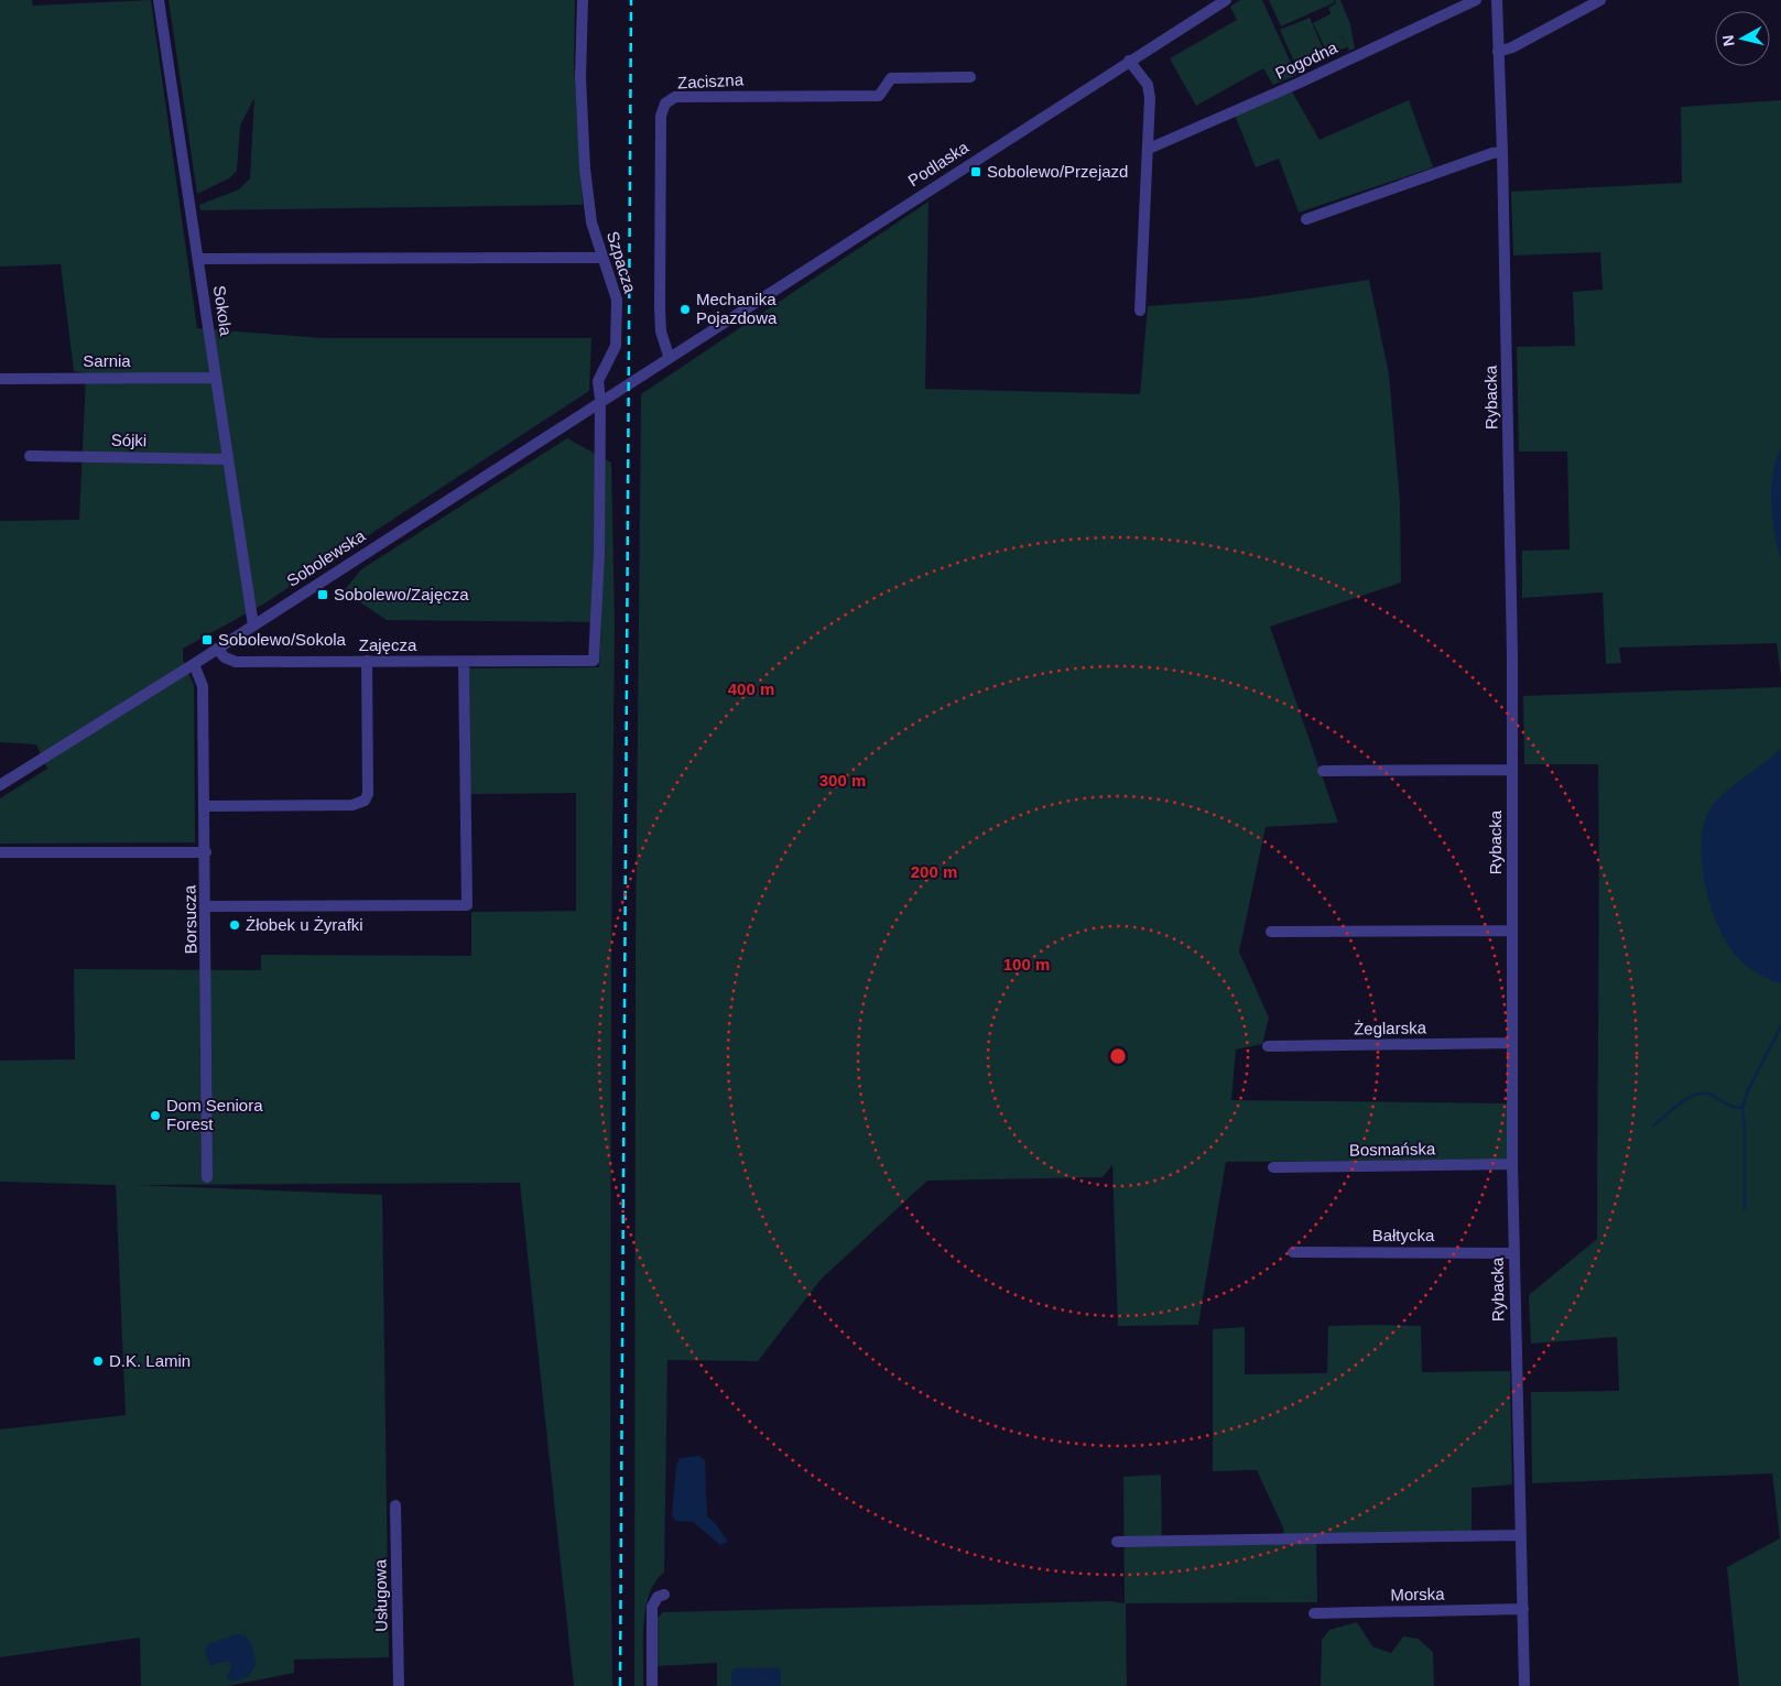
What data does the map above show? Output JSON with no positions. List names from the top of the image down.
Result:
{
  "streets": {
    "street": [
      "Pogodna",
      "Zaciszna",
      "Podlaska",
      "Szpacza",
      "Sokola",
      "Sarnia",
      "Rybacka",
      "Sójki",
      "Sobolewska",
      "Zajęcza",
      "Borsucza",
      "Żeglarska",
      "Bosmańska",
      "Bałtycka",
      "Morska",
      "Usługowa"
    ]
  },
  "crossings": [
    ["Zaciszna", "Podlaska"],
    ["Zaciszna", "Sobolewska"],
    ["Podlaska", "Sobolewska"],
    ["Szpacza", "Sobolewska"],
    ["Szpacza", "Zajęcza"],
    ["Sokola", "Sarnia"],
    ["Sokola", "Sójki"],
    ["Sokola", "Sobolewska"],
    ["Rybacka", "Żeglarska"],
    ["Rybacka", "Bosmańska"],
    ["Rybacka", "Bałtycka"],
    ["Rybacka", "Morska"],
    ["Sobolewska", "Zajęcza"],
    ["Sobolewska", "Borsucza"]
  ],
  "places": {
    "transit": ["Sobolewo/Przejazd", "Sobolewo/Zajęcza", "Sobolewo/Sokola"],
    "other": [
      "Mechanika Pojazdowa",
      "Żłobek u Żyrafki",
      "Dom Seniora Forest",
      "D.K. Lamin"
    ]
  },
  "north": "left",
  "rings": [
    "400 m",
    "300 m",
    "200 m",
    "100 m"
  ]
}
